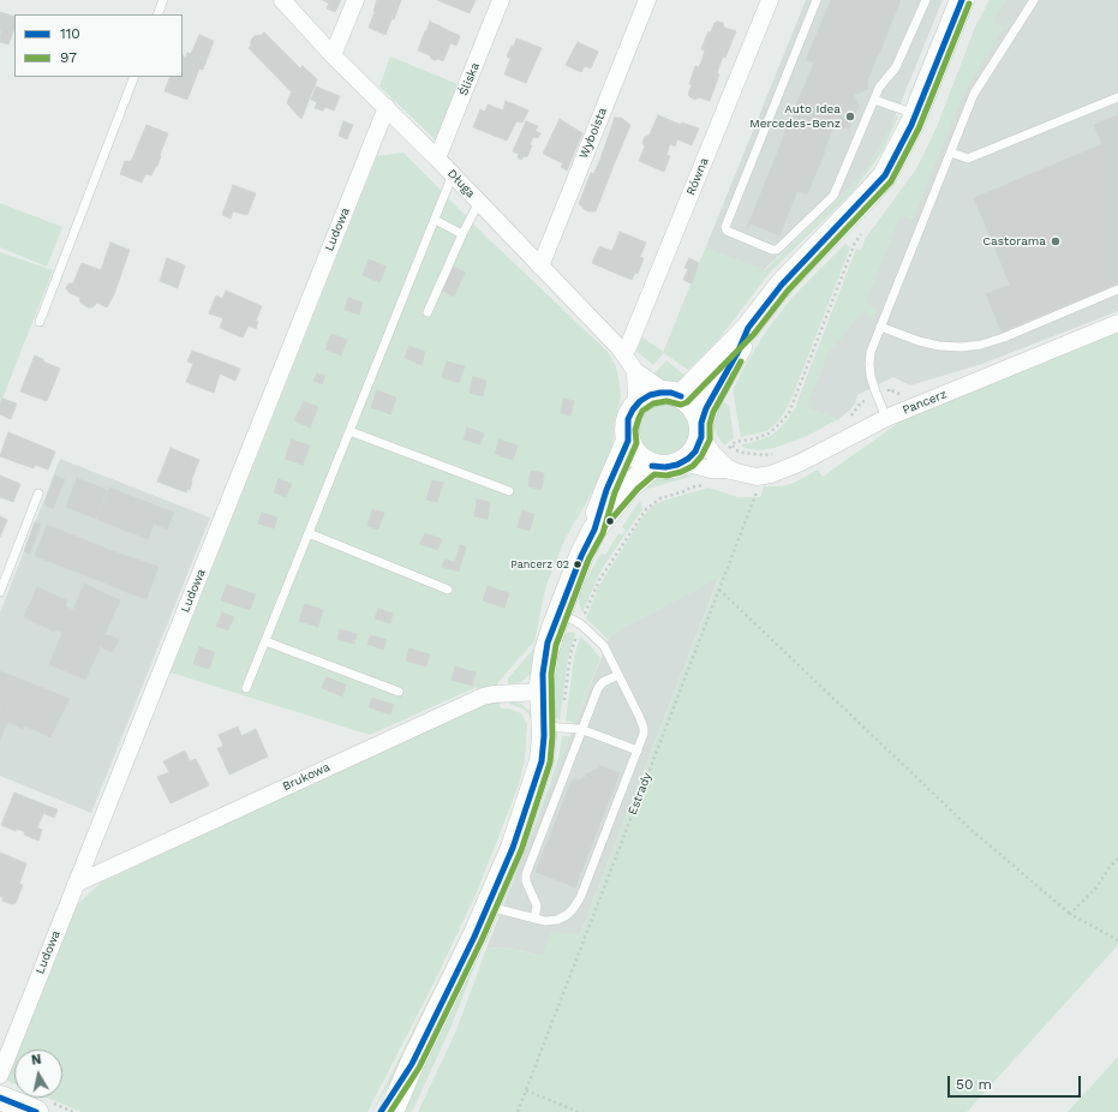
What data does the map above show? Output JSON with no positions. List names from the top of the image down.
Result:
{
  "streets": {
    "street": [
      "Śliska",
      "Wyboista",
      "Równa",
      "Długa",
      "Ludowa",
      "Pancerz",
      "Brukowa"
    ],
    "path": ["Estrady"]
  },
  "crossings": [
    ["Śliska", "Długa"],
    ["Wyboista", "Długa"],
    ["Równa", "Długa"],
    ["Długa", "Ludowa"],
    ["Długa", "Pancerz"],
    ["Ludowa", "Brukowa"],
    ["Pancerz", "Estrady"]
  ],
  "places": ["Auto Idea Mercedes-Benz", "Castorama", "Pancerz 02"],
  "lines": ["transit line 110", "transit line 97"],
  "legend": ["110", "97"],
  "scale_bar": "50 m",
  "north": "top"
}
